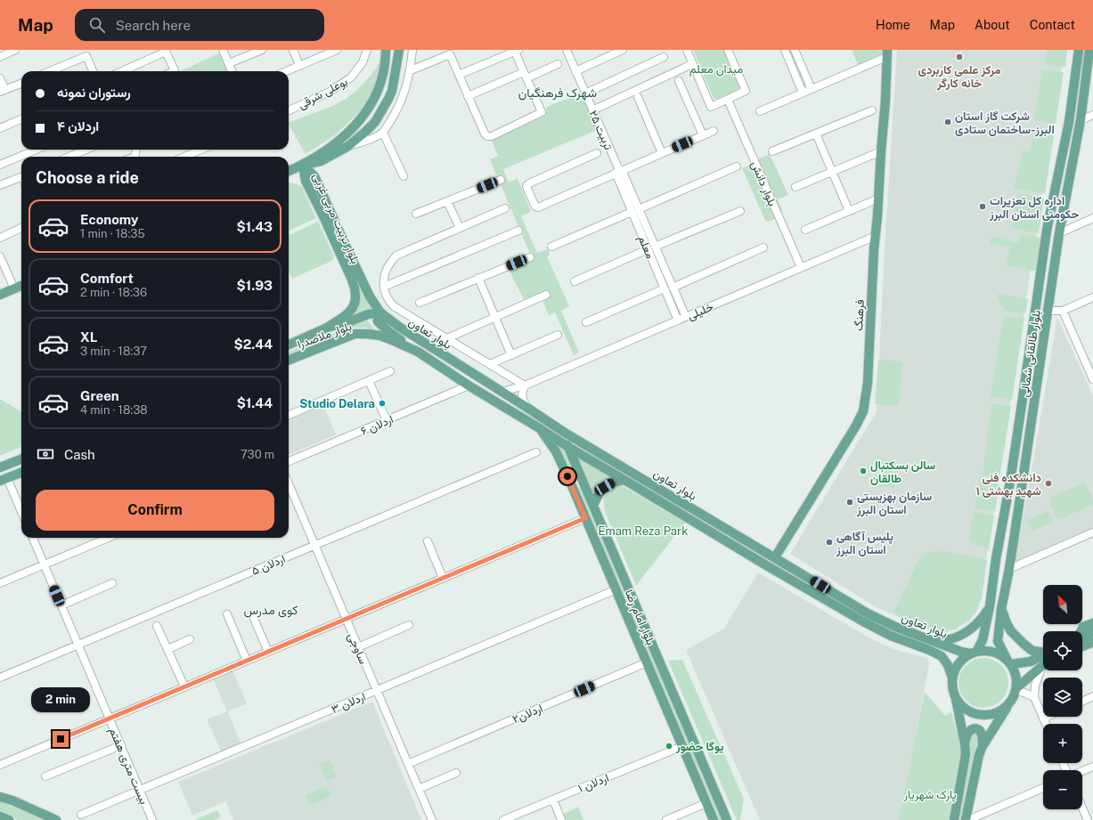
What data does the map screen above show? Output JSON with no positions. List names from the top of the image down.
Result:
{
  "streets": {
    "main road": [
      "بلوار تربیت مربی غربی",
      "فرهنگ",
      "بلوار تعاون",
      "بلوار ملاصدرا",
      "بلوار طالقانی شمالی",
      "بلوار امام رضا"
    ],
    "street": [
      "بوعلی شرقی",
      "تربیت ۲۵",
      "بلوار دانش",
      "معلم",
      "خلیلی",
      "اردلان ۶",
      "اردلان ۵",
      "ساوجی",
      "اردلان ۳",
      "اردلان۲",
      "بیست متری هفتم",
      "اردلان ۱"
    ]
  },
  "crossings": [
    ["تربیت ۲۵", "معلم"],
    ["بلوار دانش", "خلیلی"],
    ["بلوار تربیت مربی غربی", "بلوار تعاون"],
    ["بلوار تربیت مربی غربی", "بلوار ملاصدرا"],
    ["معلم", "خلیلی"],
    ["خلیلی", "فرهنگ"],
    ["خلیلی", "بلوار تعاون"],
    ["فرهنگ", "بلوار تعاون"],
    ["بلوار تعاون", "بلوار ملاصدرا"],
    ["بلوار تعاون", "بلوار طالقانی شمالی"],
    ["بلوار تعاون", "اردلان ۶"],
    ["بلوار تعاون", "بلوار امام رضا"],
    ["اردلان ۵", "ساوجی"],
    ["اردلان ۵", "بیست متری هفتم"],
    ["بلوار امام رضا", "اردلان ۳"],
    ["بلوار امام رضا", "اردلان۲"],
    ["بلوار امام رضا", "اردلان ۱"],
    ["ساوجی", "اردلان ۳"],
    ["ساوجی", "اردلان۲"],
    ["اردلان ۳", "بیست متری هفتم"]
  ],
  "districts": ["شهرک فرهنگیان", "کوی مدرس"],
  "parks": ["میدان معلم", "Emam Reza Park", "پارک شهریار"],
  "places": [
    "مرکز علمی کاربردی خانه کارگر",
    "شرکت گاز استان البرز-ساختمان ستادی",
    "اداره کل تعزیرات حکومتی استان البرز",
    "Studio Delara",
    "سالن بسکتبال طالقان",
    "دانشکده فنی شهید بهشتی ۱",
    "سازمان بهزیستی استان البرز",
    "پلیس آگاهی استان البرز",
    "یوگا حضور"
  ],
  "north": "top left",
  "page": {
    "header": "Map",
    "search": "Search here",
    "nav": [
      "Home",
      "Map",
      "About",
      "Contact"
    ],
    "banner": ["رستوران نمونه", "اردلان ۴"],
    "heading": "Choose a ride",
    "list": [
      {
        "name": "Economy",
        "note": "1 min · 18:35",
        "value": "$1.43"
      },
      {
        "name": "Comfort",
        "note": "2 min · 18:36",
        "value": "$1.93"
      },
      {
        "name": "XL",
        "note": "3 min · 18:37",
        "value": "$2.44"
      },
      {
        "name": "Green",
        "note": "4 min · 18:38",
        "value": "$1.44"
      }
    ],
    "pay": ["Cash", "730 m"],
    "buttons": "Confirm",
    "map_buttons": ["+", "−"],
    "bubble": "2 min"
  }
}
